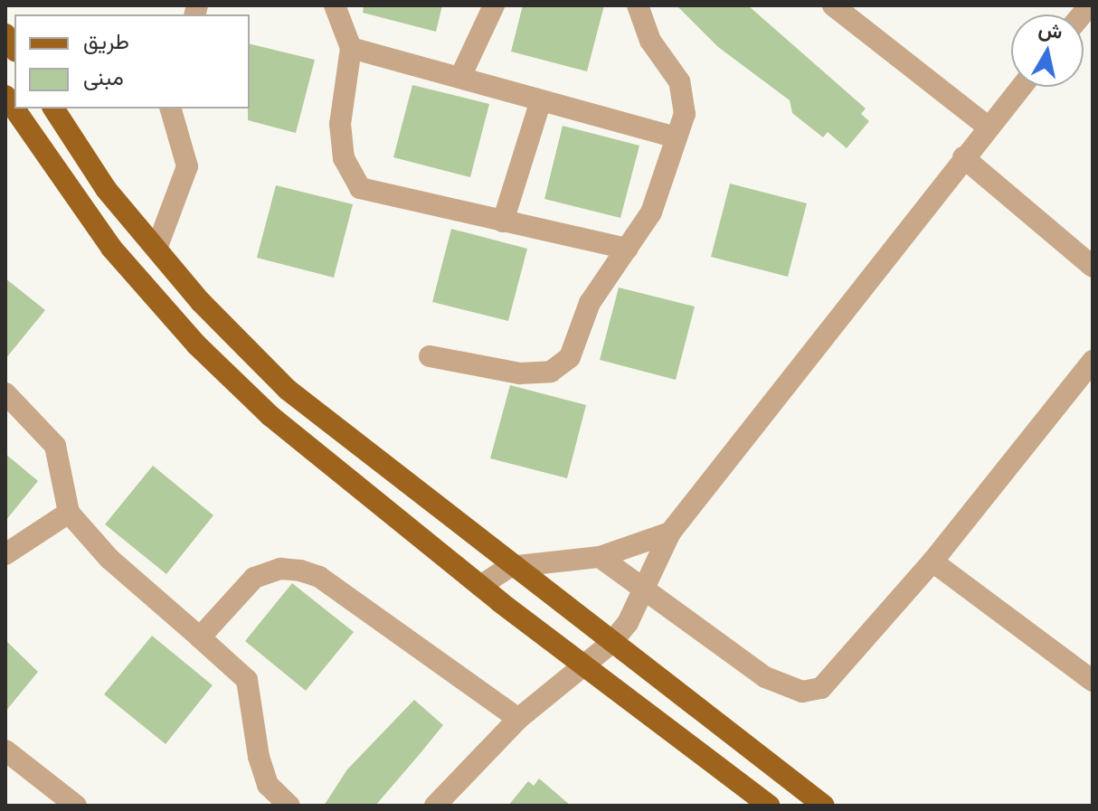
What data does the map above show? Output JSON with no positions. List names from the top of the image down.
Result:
{
  "legend": ["طريق", "مبنى"],
  "north": "top"
}
